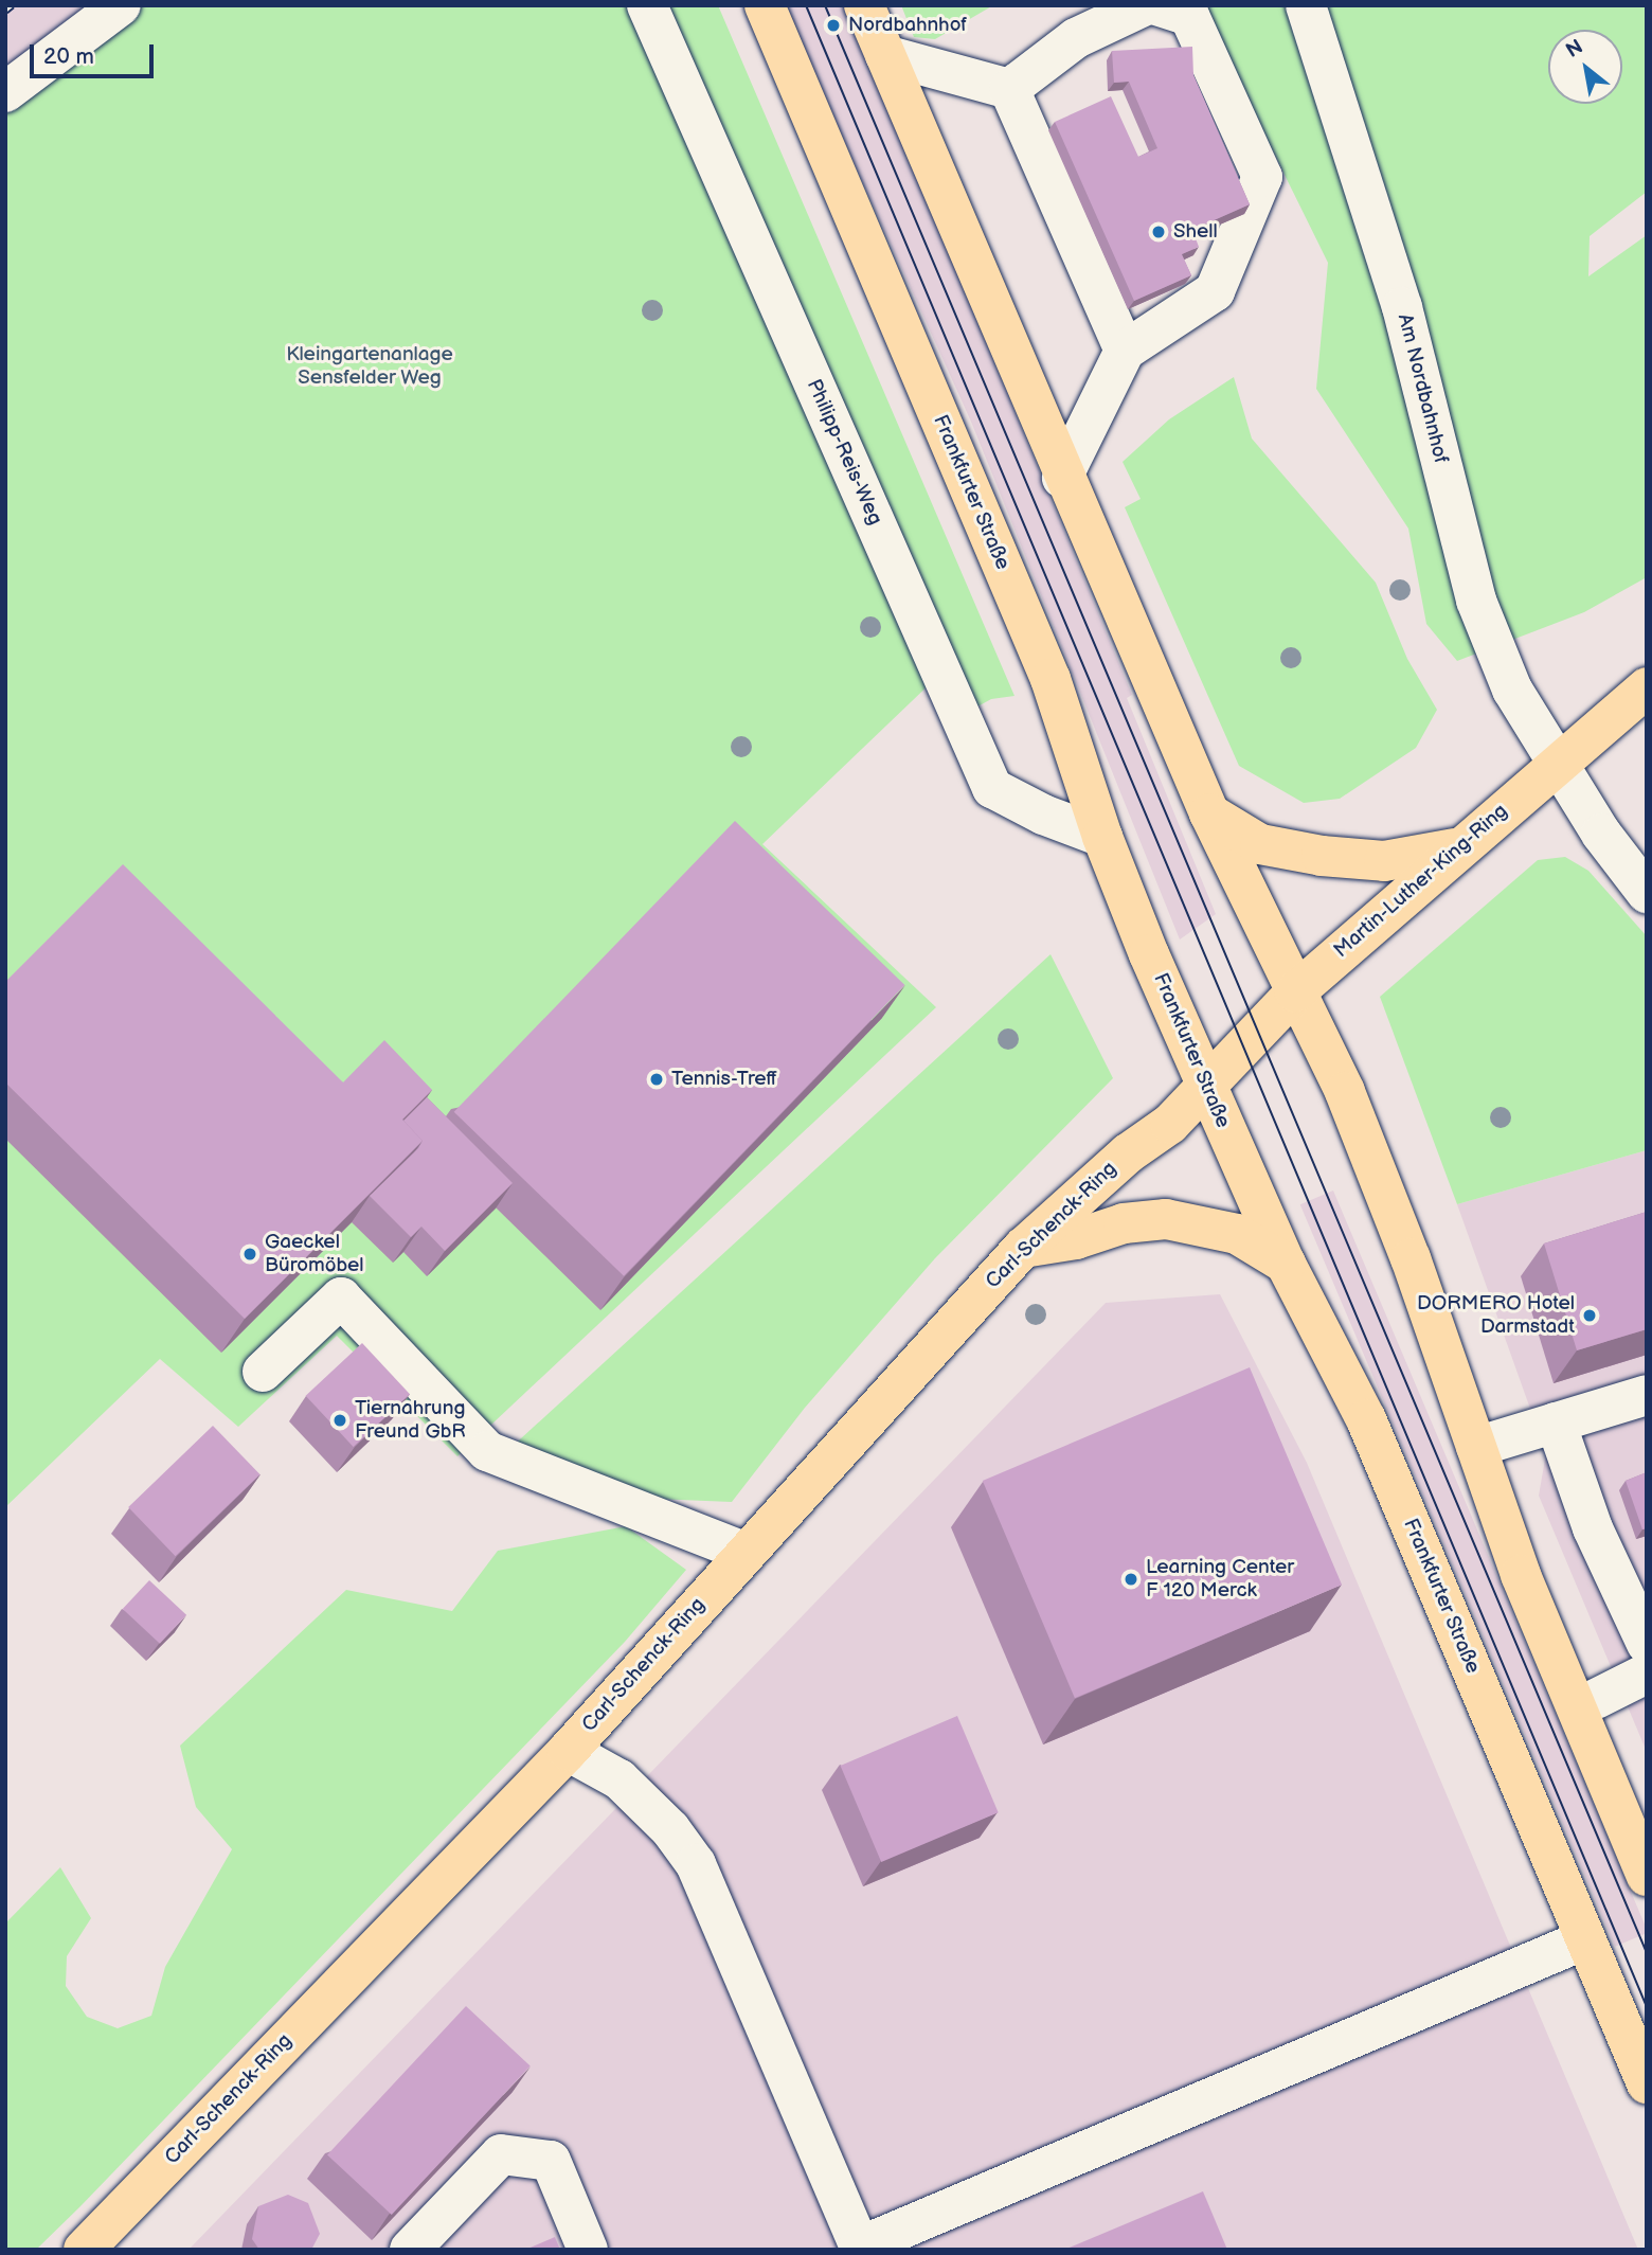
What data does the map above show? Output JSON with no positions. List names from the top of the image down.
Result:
{
  "streets": {
    "main road": ["Frankfurter Straße", "Martin-Luther-King-Ring", "Carl-Schenck-Ring"],
    "street": ["Am Nordbahnhof", "Philipp-Reis-Weg"]
  },
  "crossings": [
    ["Am Nordbahnhof", "Martin-Luther-King-Ring"],
    ["Philipp-Reis-Weg", "Frankfurter Straße"],
    ["Frankfurter Straße", "Martin-Luther-King-Ring"],
    ["Frankfurter Straße", "Carl-Schenck-Ring"],
    ["Martin-Luther-King-Ring", "Carl-Schenck-Ring"]
  ],
  "parks": ["Kleingartenanlage Sensfelder Weg"],
  "places": [
    "Nordbahnhof",
    "Shell",
    "Tennis-Treff",
    "Gaeckel Büromöbel",
    "DORMERO Hotel Darmstadt",
    "Tiernahrung Freund GbR",
    "Learning Center F 120 Merck"
  ],
  "scale_bar": "20 m",
  "north": "top left"
}
